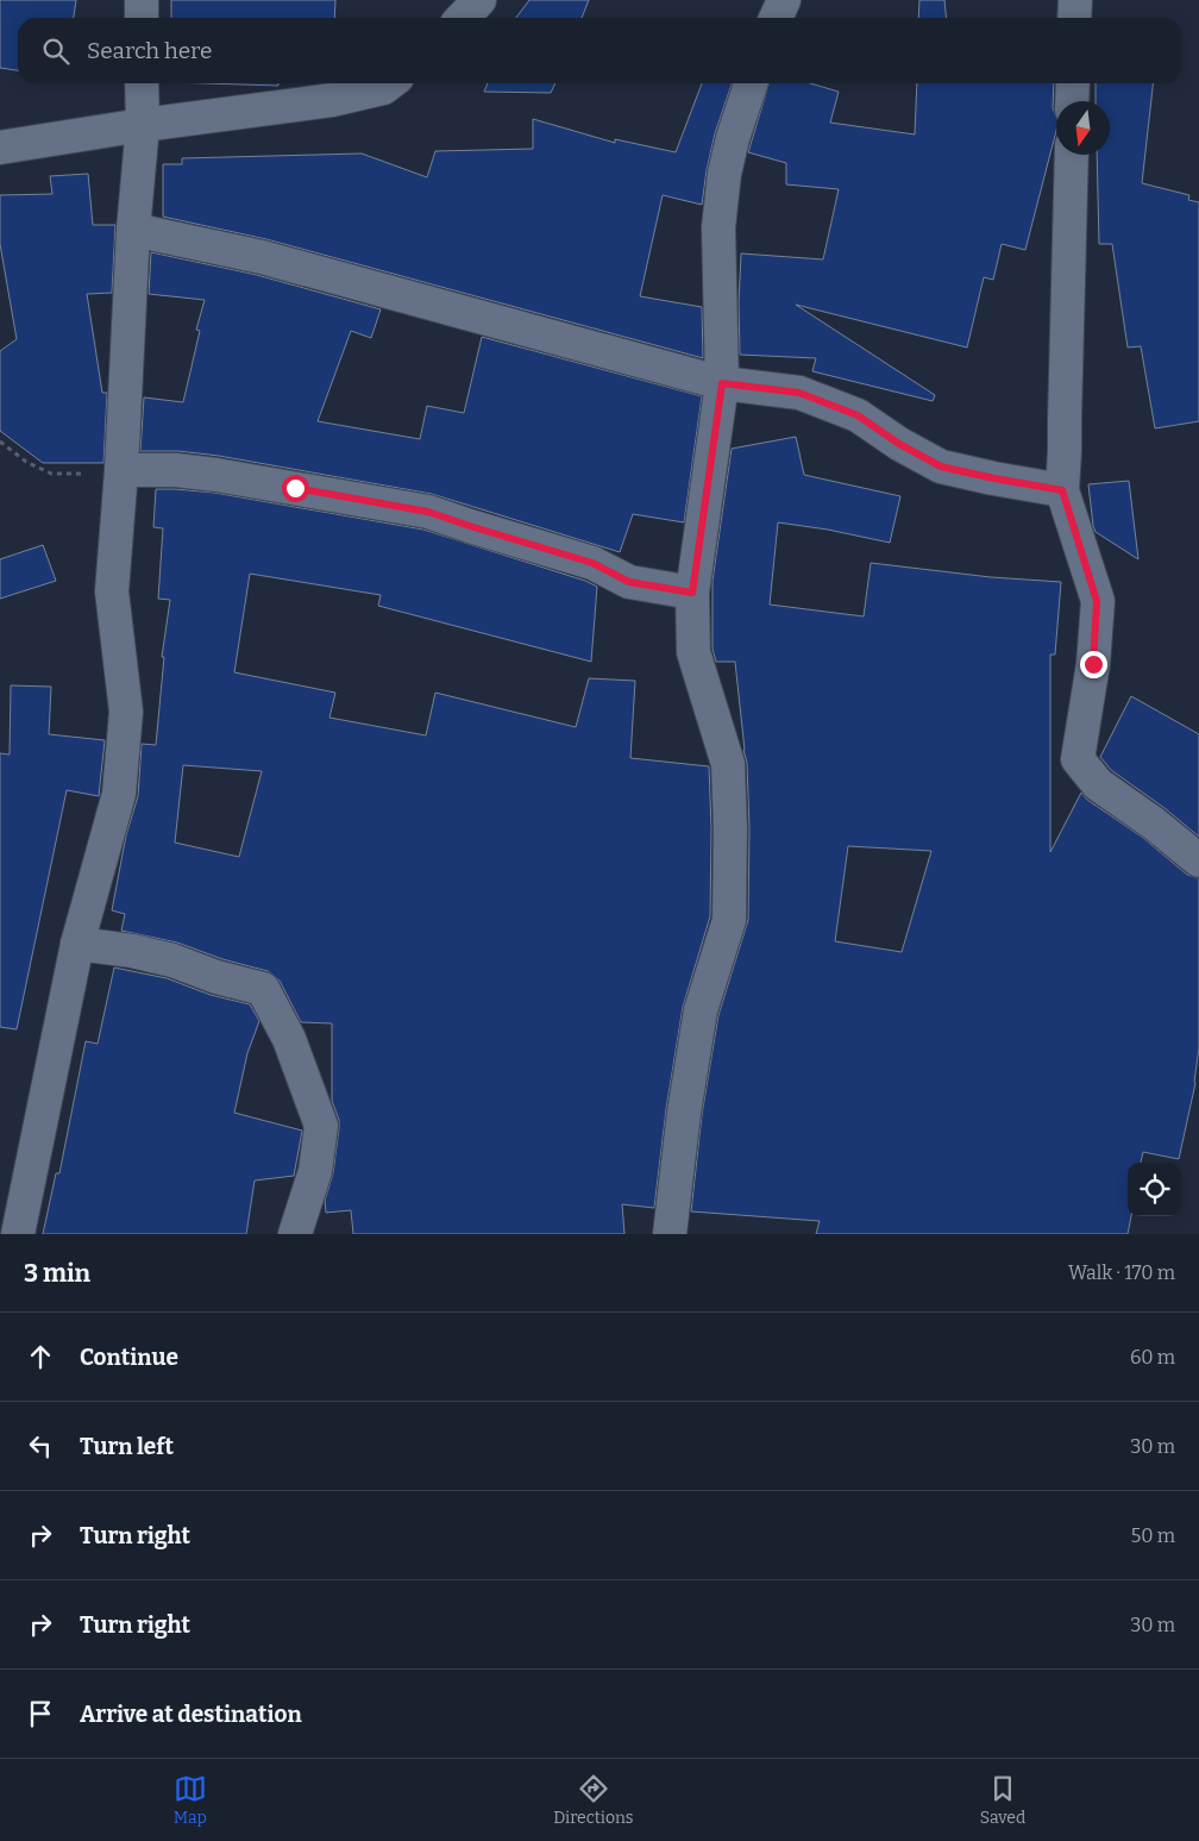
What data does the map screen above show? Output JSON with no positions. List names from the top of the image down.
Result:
{
  "north": "bottom",
  "page": {
    "search": "Search here",
    "heading": ["3 min", "Walk · 170 m"],
    "list": [
      ["Continue", "60 m"],
      ["Turn left", "30 m"],
      ["Turn right", "50 m"],
      ["Turn right", "30 m"],
      "Arrive at destination"
    ],
    "nav": ["Map", "Directions", "Saved"]
  }
}
